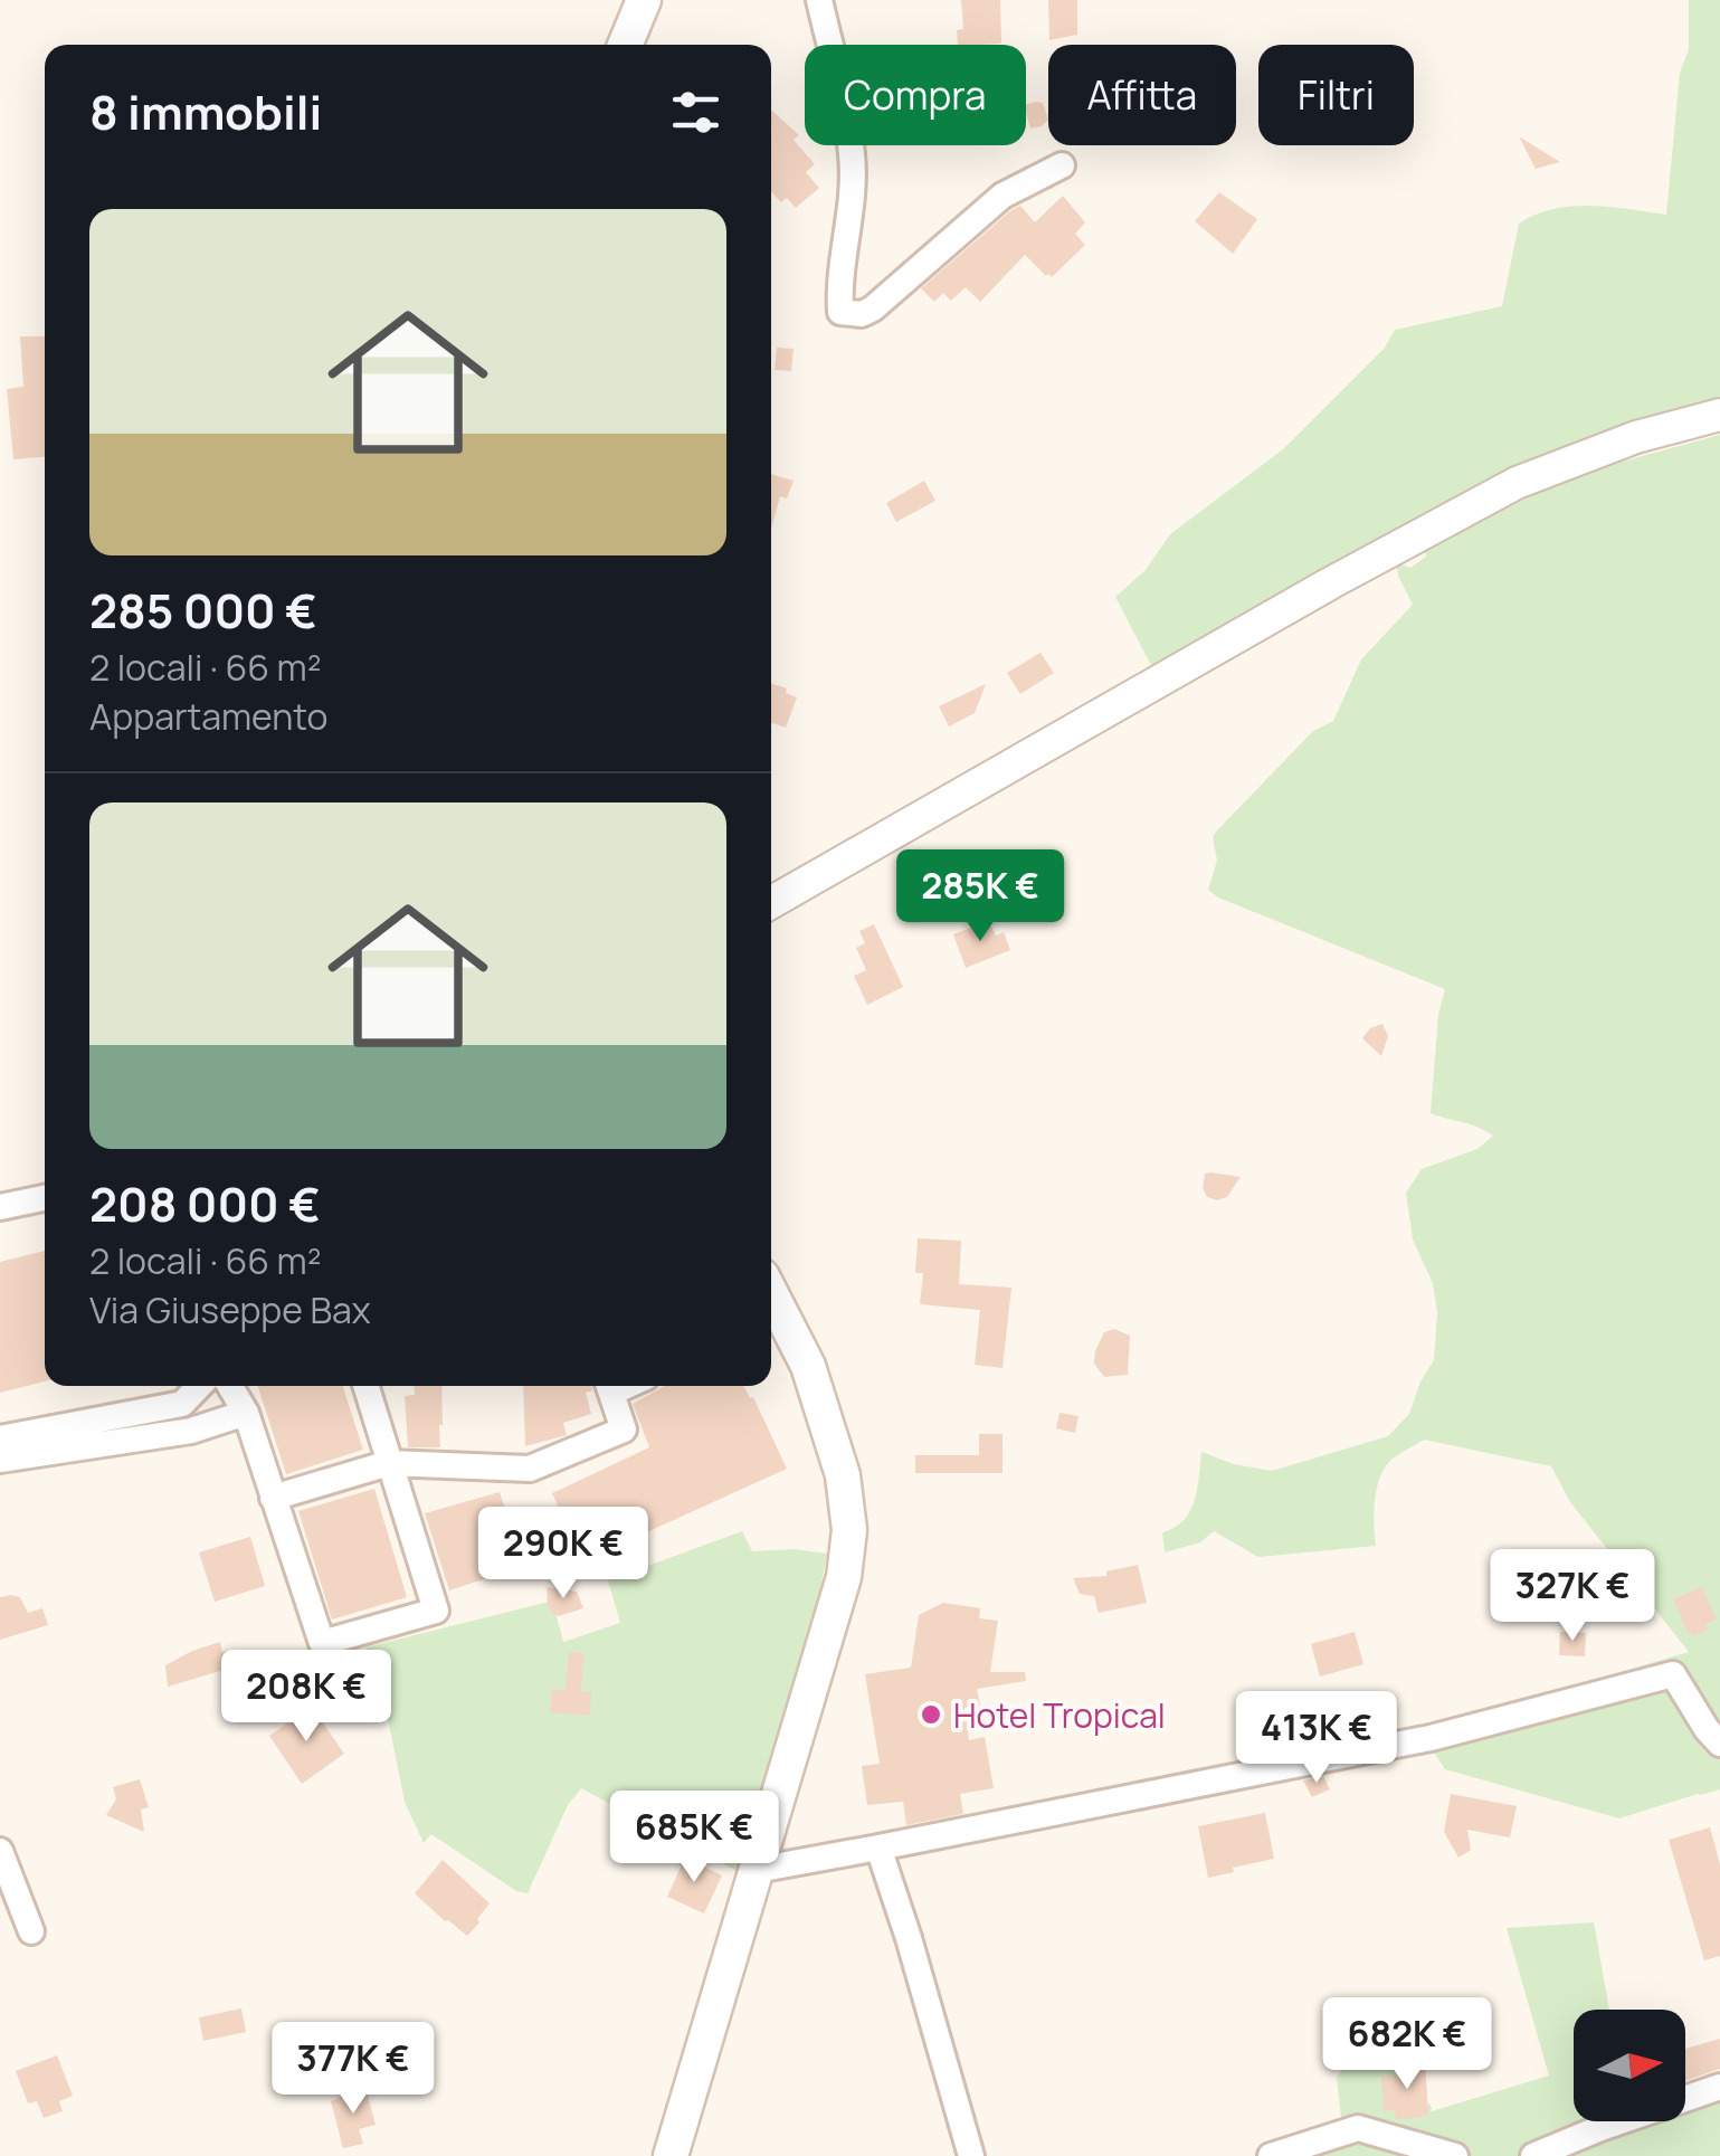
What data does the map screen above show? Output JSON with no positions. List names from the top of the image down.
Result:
{
  "places": ["Hotel Tropical"],
  "north": "right",
  "page": {
    "chip": ["Compra", "Affitta", "Filtri"],
    "heading": "8 immobili",
    "list": [
      {
        "name": "285 000 €",
        "note": "2 locali · 66 m² · Appartamento"
      },
      {
        "name": "208 000 €",
        "note": "2 locali · 66 m² · Via Giuseppe Bax"
      }
    ],
    "price": [
      "285K €",
      "290K €",
      "327K €",
      "208K €",
      "413K €",
      "685K €",
      "682K €",
      "377K €"
    ]
  }
}
